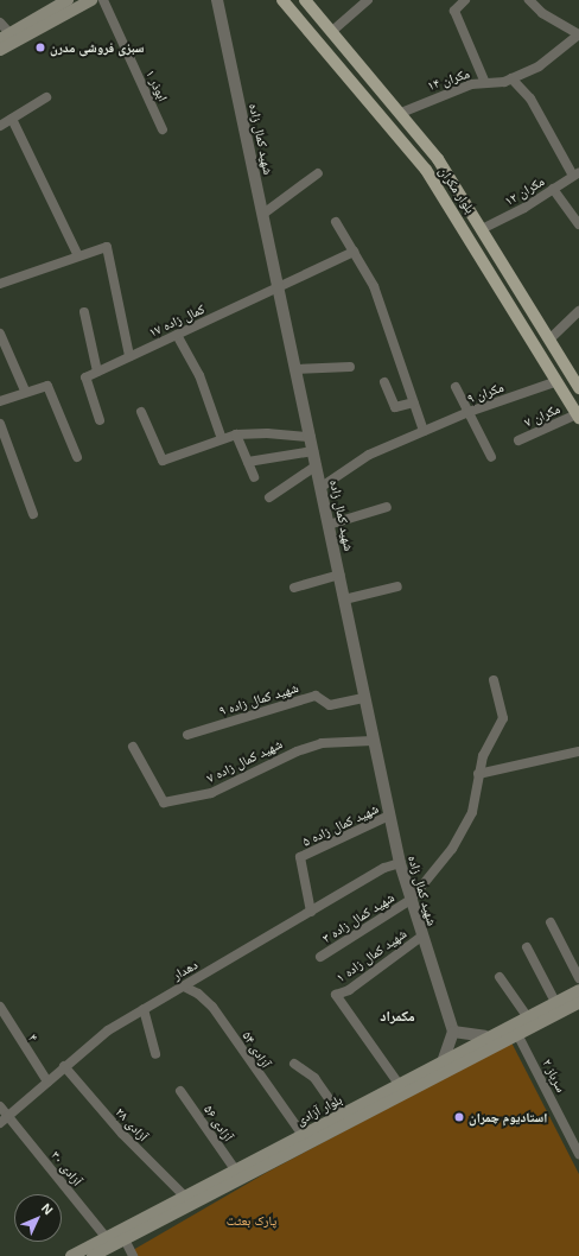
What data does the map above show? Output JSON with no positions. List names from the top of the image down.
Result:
{
  "streets": {
    "main road": ["بلوار مکران", "بلوار آزادی"],
    "street": [
      "مکران ۱۴",
      "ابوذر ۱",
      "شهید کمال زاده",
      "مکران ۱۲",
      "کمال زاده ۱۷",
      "مکران ۹",
      "مکران ۷",
      "شهید کمال زاده ۹",
      "شهید کمال زاده ۷",
      "شهید کمال زاده ۵",
      "شهید کمال زاده ۳",
      "شهید کمال زاده ۱",
      "دهدار",
      "۴",
      "آزادی ۵۴",
      "سرباز ۲",
      "آزادی ۵۶",
      "آزادی ۲۸",
      "آزادی ۳۰"
    ]
  },
  "crossings": [
    ["مکران ۱۴", "بلوار مکران"],
    ["شهید کمال زاده", "کمال زاده ۱۷"],
    ["شهید کمال زاده", "مکران ۹"],
    ["شهید کمال زاده", "شهید کمال زاده ۹"],
    ["شهید کمال زاده", "شهید کمال زاده ۷"],
    ["شهید کمال زاده", "شهید کمال زاده ۵"],
    ["شهید کمال زاده", "شهید کمال زاده ۳"],
    ["شهید کمال زاده", "شهید کمال زاده ۱"],
    ["شهید کمال زاده", "دهدار"],
    ["بلوار مکران", "مکران ۱۲"],
    ["بلوار مکران", "مکران ۹"],
    ["بلوار مکران", "مکران ۷"],
    ["شهید کمال زاده ۵", "دهدار"],
    ["شهید کمال زاده ۱", "بلوار آزادی"],
    ["دهدار", "۴"],
    ["دهدار", "آزادی ۵۴"],
    ["دهدار", "آزادی ۲۸"],
    ["دهدار", "آزادی ۳۰"],
    ["آزادی ۵۴", "بلوار آزادی"],
    ["سرباز ۲", "بلوار آزادی"],
    ["بلوار آزادی", "آزادی ۵۶"],
    ["بلوار آزادی", "آزادی ۲۸"],
    ["بلوار آزادی", "آزادی ۳۰"]
  ],
  "districts": ["مکمراد"],
  "parks": ["پارک بعثت"],
  "places": ["سبزی فروشی مدرن", "استادیوم چمران"],
  "north": "top right"
}
